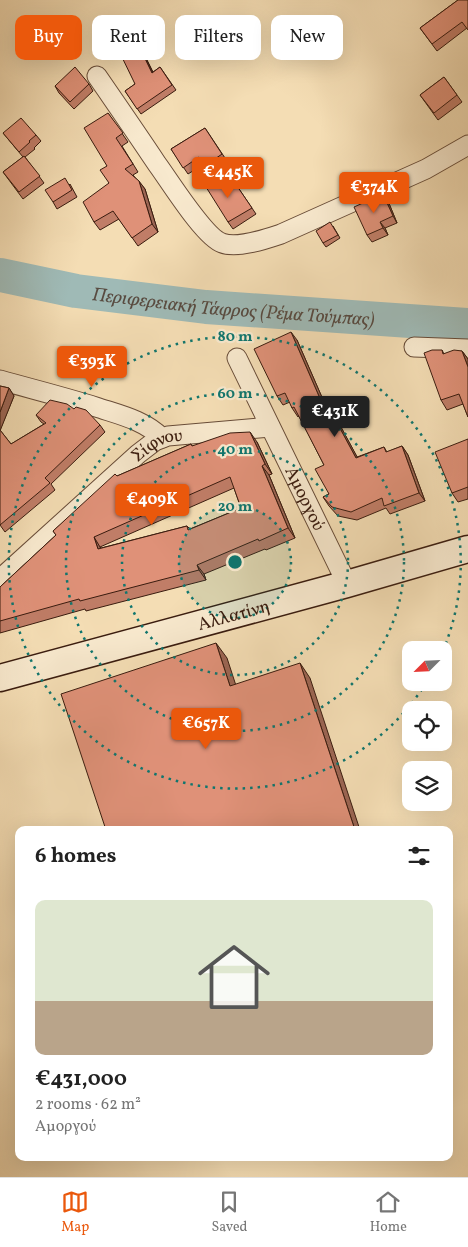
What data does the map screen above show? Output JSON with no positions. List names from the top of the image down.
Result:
{
  "streets": {
    "main road": ["Αλλατίνη"],
    "street": ["Σίφνου", "Αμοργού"]
  },
  "crossings": [
    ["Σίφνου", "Αμοργού"],
    ["Αμοργού", "Αλλατίνη"]
  ],
  "water": ["Περιφερειακή Τάφρος (Ρέμα Τούμπας)"],
  "north": "bottom left",
  "page": {
    "chip": [
      "Buy",
      "Rent",
      "Filters",
      "New"
    ],
    "price": [
      "€445K",
      "€374K",
      "€393K",
      "€431K",
      "€409K",
      "€657K"
    ],
    "heading": "6 homes",
    "list": [
      {
        "name": "€431,000",
        "note": "2 rooms · 62 m² · Αμοργού"
      }
    ],
    "tabs": ["Map", "Saved", "Home"]
  },
  "rings": [
    "80 m",
    "60 m",
    "40 m",
    "20 m"
  ]
}
